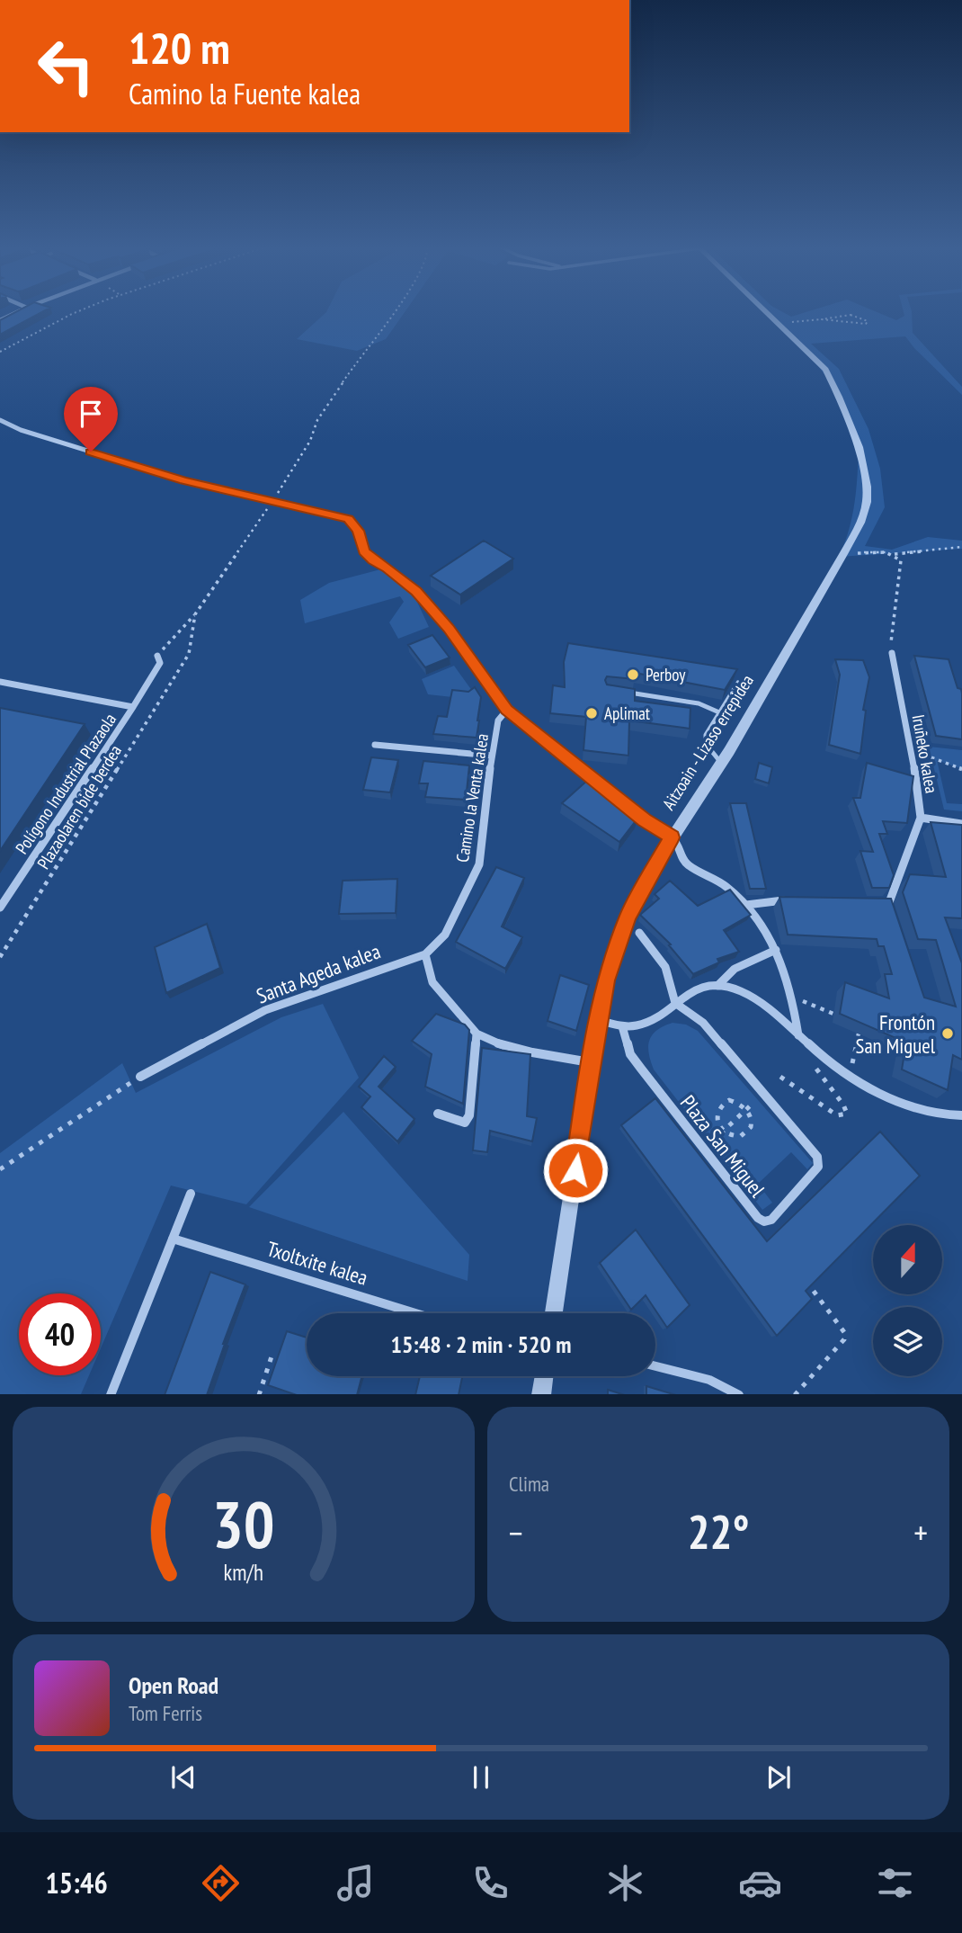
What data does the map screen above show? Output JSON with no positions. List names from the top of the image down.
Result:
{
  "streets": {
    "street": [
      "Aitzoain - Lizaso errepidea",
      "Iruñeko kalea",
      "Polígono Industrial Plazaola",
      "Camino la Venta kalea",
      "Santa Ageda kalea",
      "Plaza San Miguel",
      "Txoltxite kalea"
    ],
    "path": ["Plazaolaren bide berdea"]
  },
  "crossings": [
    ["Camino la Venta kalea", "Santa Ageda kalea"]
  ],
  "places": ["Perboy", "Aplimat", "Frontón San Miguel"],
  "north": "top",
  "page": {
    "turn": ["120 m", "Camino la Fuente kalea"],
    "limit": "40",
    "trip": "15:48 · 2 min · 520 m",
    "tile": "Clima",
    "heat": ["−", "22°", "+"],
    "song": ["Open Road", "Tom Ferris"],
    "tabs": "15:46",
    "gauge": ["30", "km/h"]
  }
}
